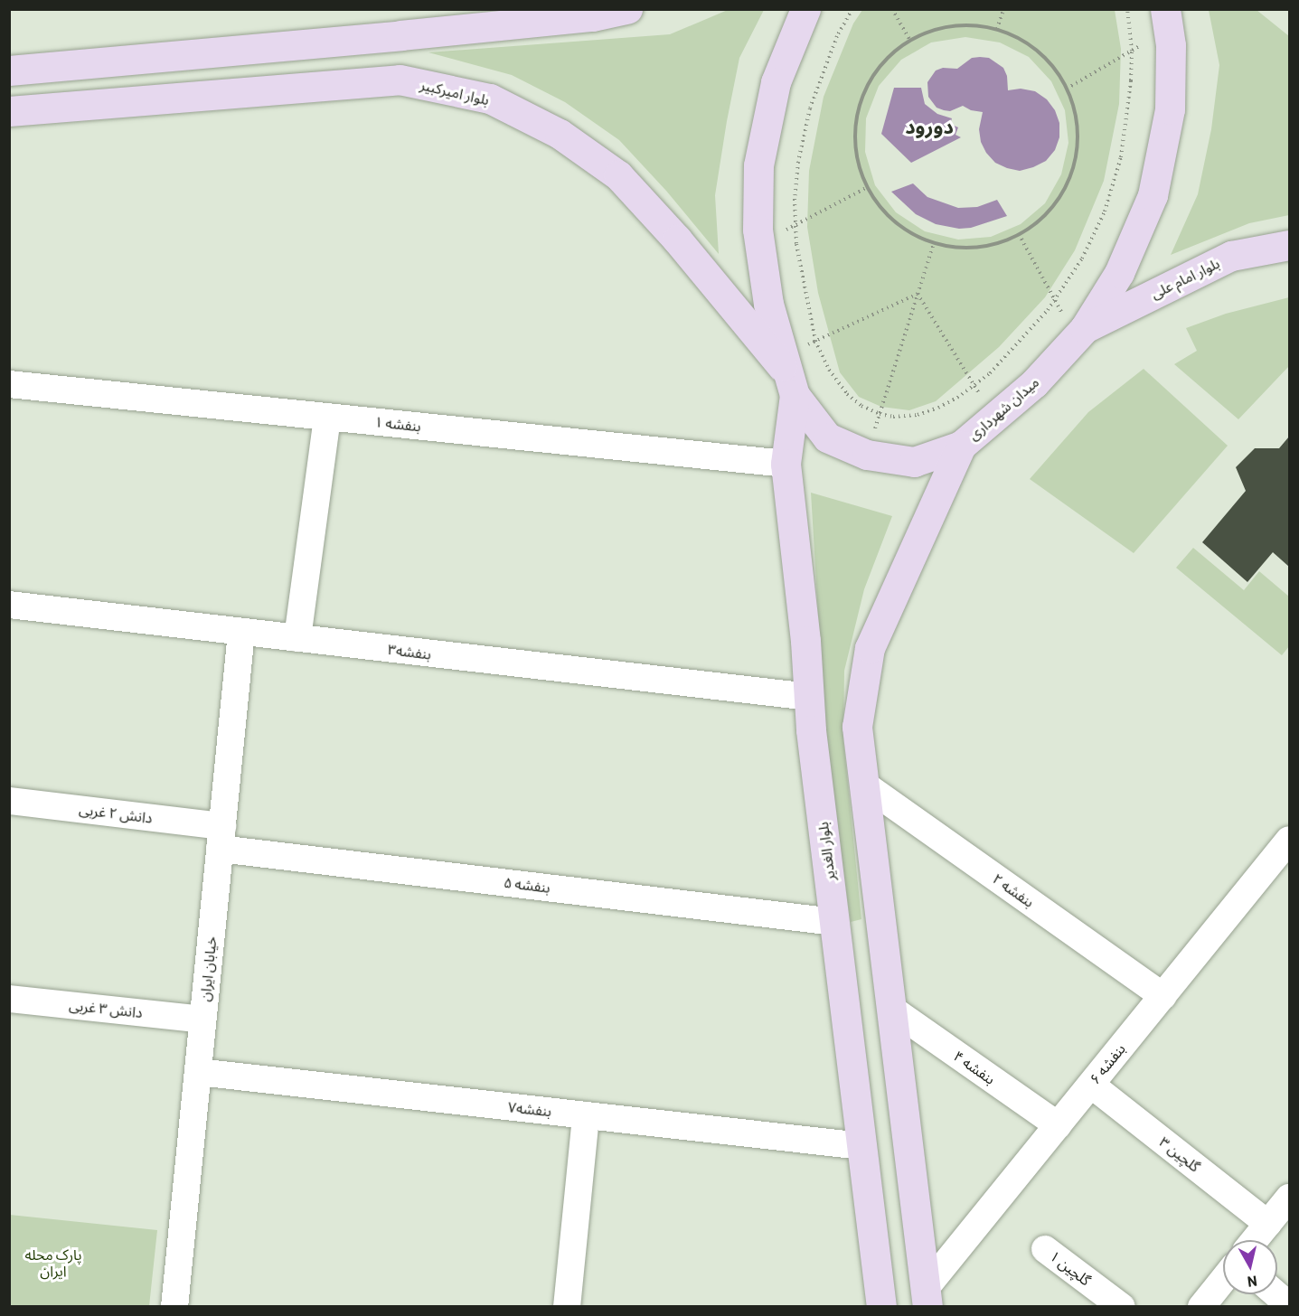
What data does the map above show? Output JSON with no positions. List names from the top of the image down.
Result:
{
  "streets": {
    "main road": [
      "بلوار امیرکبیر",
      "بلوار امام علی",
      "میدان شهرداری",
      "بلوار الغدیر"
    ],
    "street": [
      "بنفشه ۱",
      "بنفشه۳",
      "دانش ۲ غربی",
      "بنفشه ۵",
      "بنفشه ۲",
      "خیابان ایران",
      "دانش ۳ غربی",
      "بنفشه ۶",
      "بنفشه ۴",
      "بنفشه۷",
      "گلچین ۳",
      "گلچین ۱"
    ]
  },
  "crossings": [
    ["بلوار امیرکبیر", "میدان شهرداری"],
    ["بلوار امیرکبیر", "بلوار الغدیر"],
    ["بلوار امام علی", "میدان شهرداری"],
    ["میدان شهرداری", "بلوار الغدیر"],
    ["بنفشه ۱", "بلوار الغدیر"],
    ["بنفشه۳", "بلوار الغدیر"],
    ["بنفشه۳", "خیابان ایران"],
    ["دانش ۲ غربی", "بنفشه ۵"],
    ["دانش ۲ غربی", "خیابان ایران"],
    ["بلوار الغدیر", "بنفشه ۵"],
    ["بلوار الغدیر", "بنفشه۷"],
    ["بنفشه ۵", "خیابان ایران"],
    ["بنفشه ۲", "بنفشه ۶"],
    ["خیابان ایران", "دانش ۳ غربی"],
    ["خیابان ایران", "بنفشه۷"],
    ["بنفشه ۶", "بنفشه ۴"],
    ["بنفشه ۶", "گلچین ۳"]
  ],
  "districts": ["دورود"],
  "parks": ["پارک محله ایران"],
  "north": "bottom"
}
